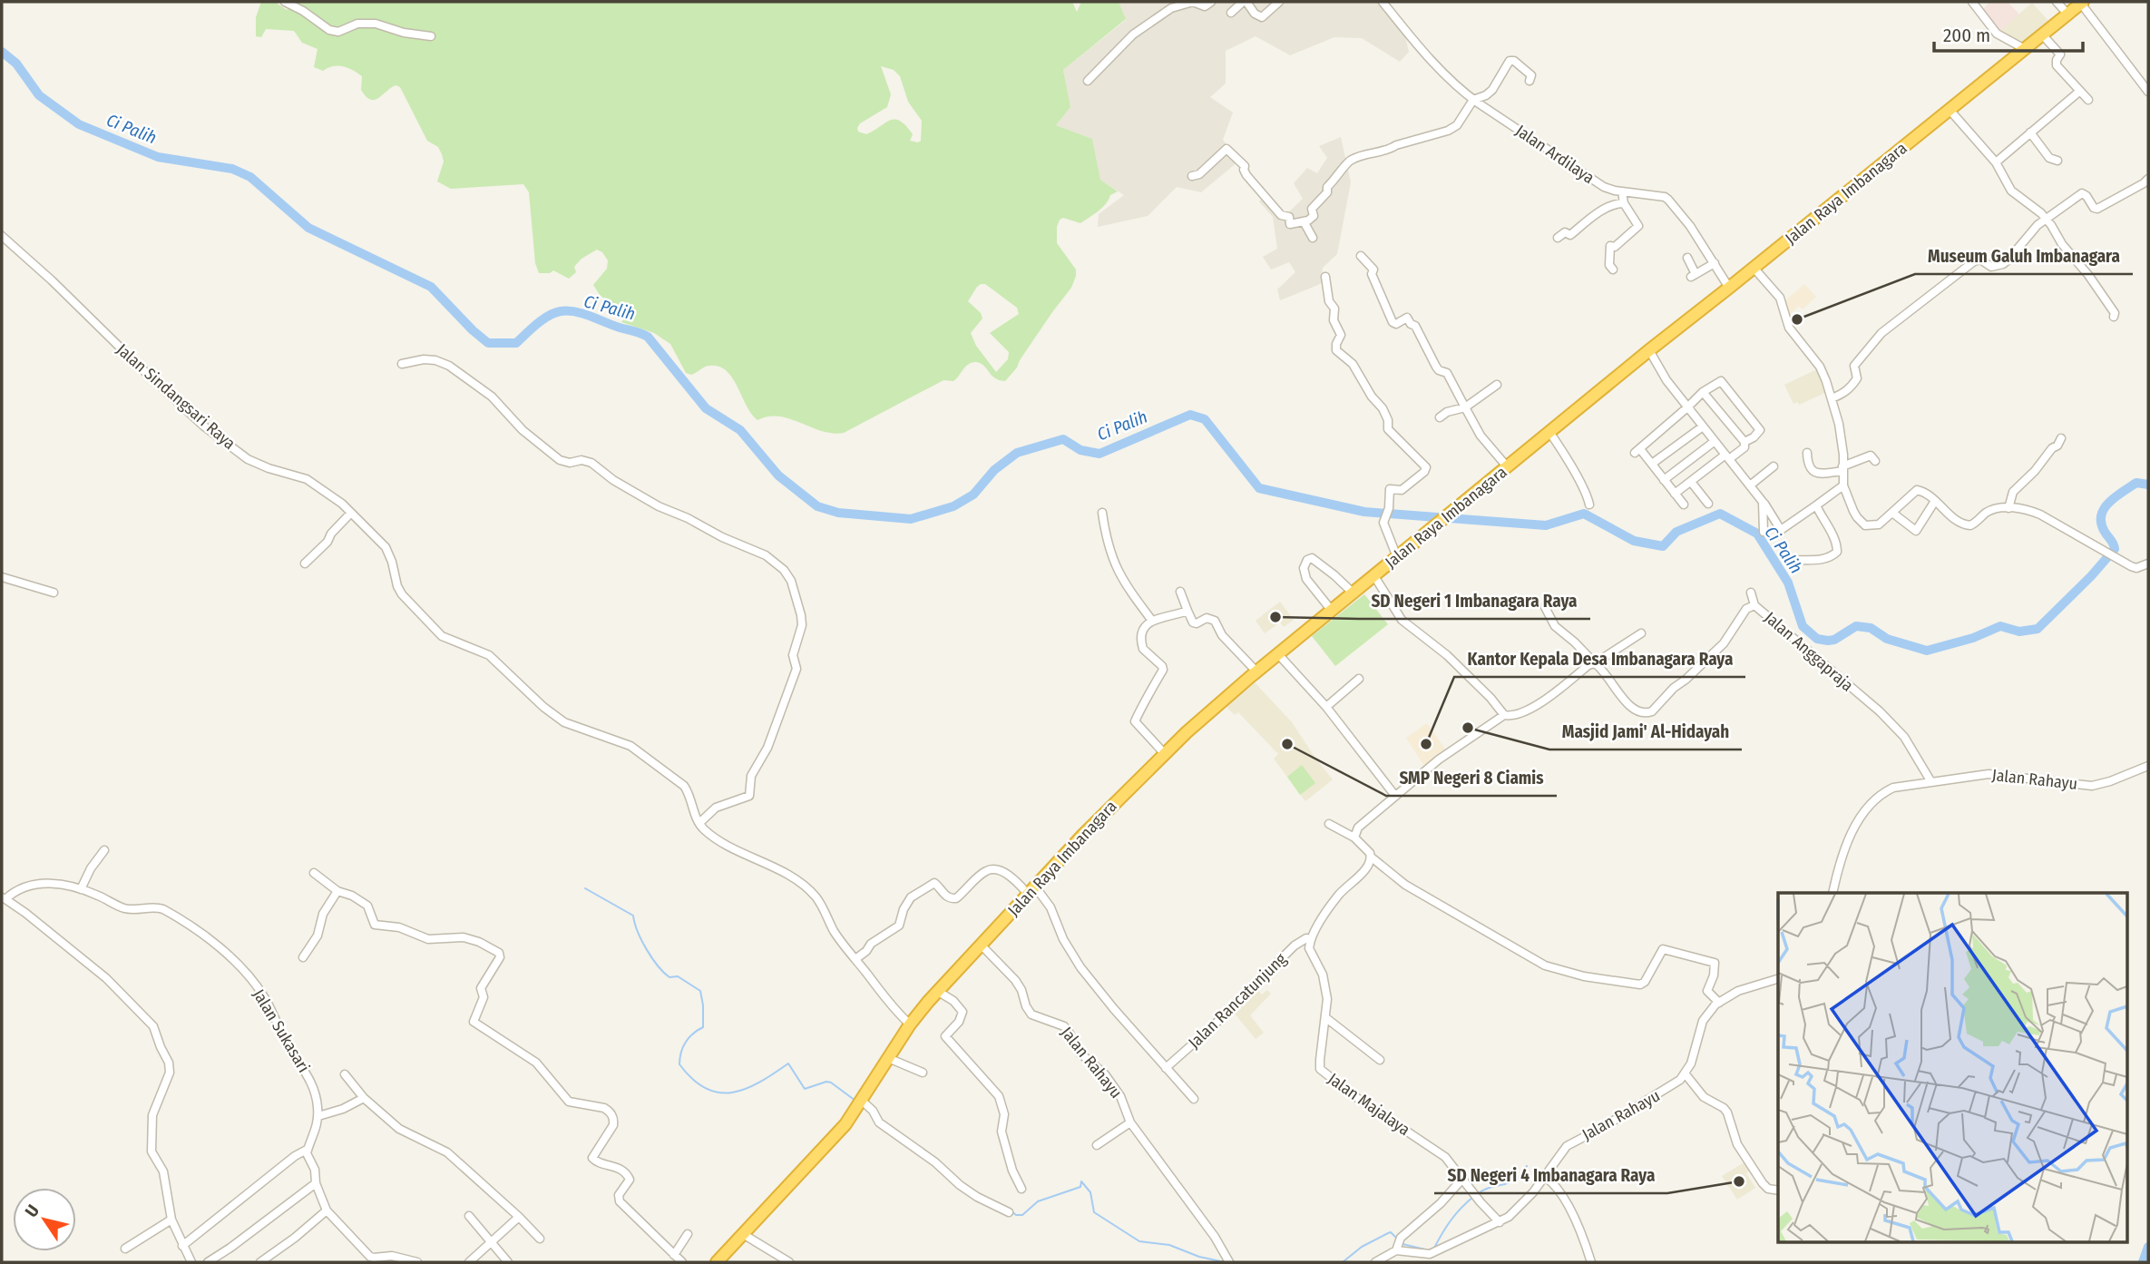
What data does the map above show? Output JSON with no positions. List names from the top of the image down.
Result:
{
  "streets": {
    "highway": ["Jalan Raya Imbanagara"],
    "street": [
      "Jalan Ardilaya",
      "Jalan Sindangsari Raya",
      "Jalan Anggapraja",
      "Jalan Rahayu",
      "Jalan Rancatunjung",
      "Jalan Sukasari",
      "Jalan Majalaya"
    ]
  },
  "crossings": [
    ["Jalan Ardilaya", "Jalan Raya Imbanagara"],
    ["Jalan Raya Imbanagara", "Jalan Rahayu"],
    ["Jalan Anggapraja", "Jalan Rahayu"],
    ["Jalan Rahayu", "Jalan Majalaya"],
    ["Jalan Rancatunjung", "Jalan Majalaya"]
  ],
  "water": ["Ci Palih"],
  "places": [
    "Museum Galuh Imbanagara",
    "SD Negeri 1 Imbanagara Raya",
    "Masjid Jami' Al-Hidayah",
    "SMP Negeri 8 Ciamis",
    "Kantor Kepala Desa Imbanagara Raya",
    "SD Negeri 4 Imbanagara Raya"
  ],
  "scale_bar": "200 m",
  "north": "top left"
}
